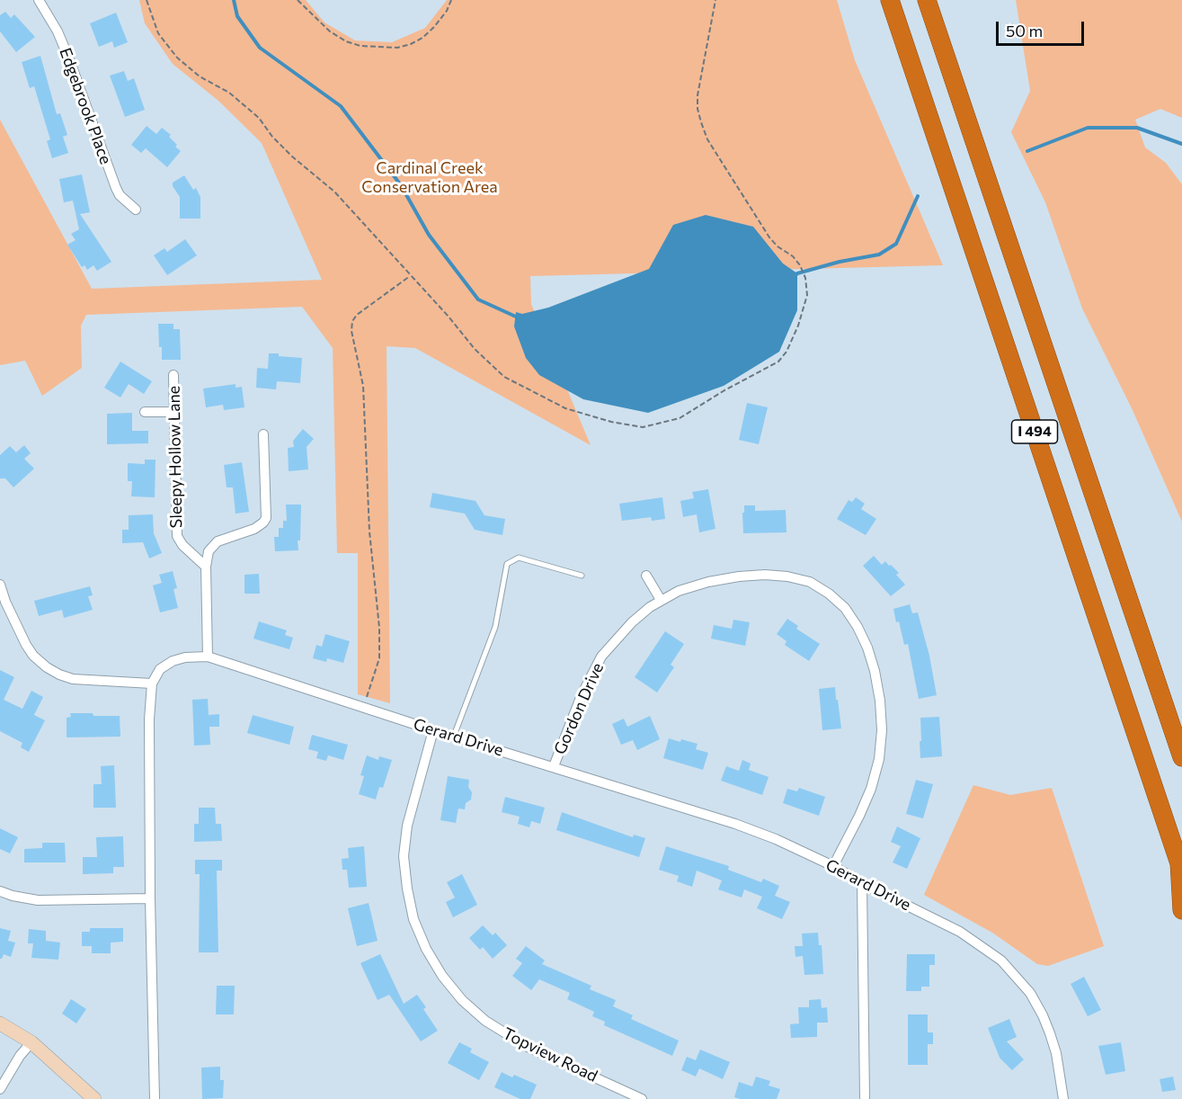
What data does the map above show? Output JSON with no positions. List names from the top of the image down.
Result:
{
  "streets": {
    "highway": ["I 494"],
    "street": [
      "Edgebrook Place",
      "Sleepy Hollow Lane",
      "Gordon Drive",
      "Gerard Drive",
      "Topview Road"
    ]
  },
  "crossings": [
    ["Gordon Drive", "Gerard Drive"],
    ["Gerard Drive", "Topview Road"]
  ],
  "parks": ["Cardinal Creek Conservation Area"],
  "scale_bar": "50 m"
}
